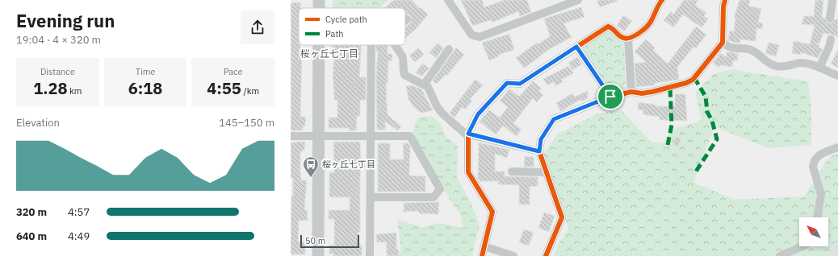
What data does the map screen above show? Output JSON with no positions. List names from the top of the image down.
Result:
{
  "districts": ["桜ヶ丘七丁目"],
  "places": {
    "bus stop": ["桜ヶ丘七丁目"]
  },
  "legend": ["Cycle path", "Path"],
  "scale_bar": "50 m",
  "north": "top left",
  "page": {
    "heading": ["Evening run", "19:04 · 4 × 320 m"],
    "stats": [
      ["Distance", "1.28 km"],
      ["Time", "6:18"],
      ["Pace", "4:55 /km"]
    ],
    "chart": ["Elevation", "145–150 m"],
    "list": [
      {
        "name": "320 m",
        "note": "4:57"
      },
      {
        "name": "640 m",
        "note": "4:49"
      }
    ],
    "scale": "50 m"
  }
}
